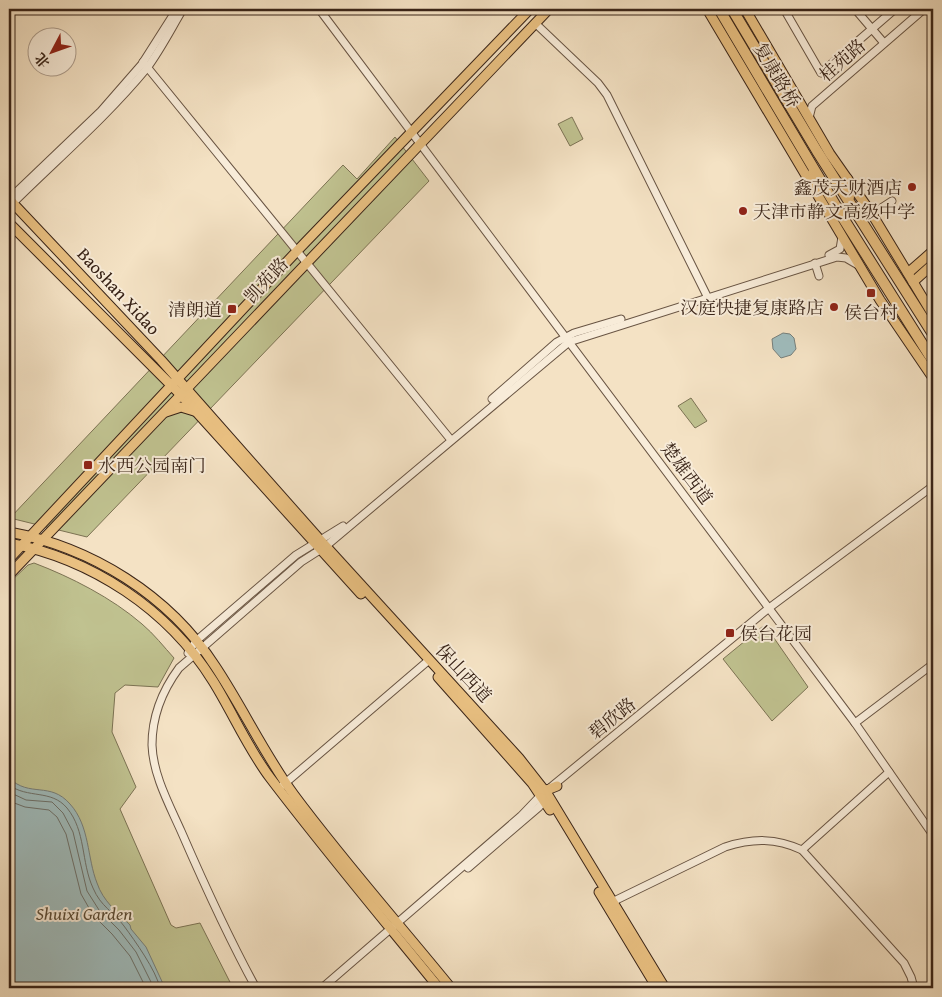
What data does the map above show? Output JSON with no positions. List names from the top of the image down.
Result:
{
  "streets": {
    "highway": ["复康路桥"],
    "main road": ["凯苑路", "Baoshan Xidao", "保山西道"],
    "street": ["桂苑路", "楚雄西道", "碧欣路"]
  },
  "crossings": [
    ["凯苑路", "Baoshan Xidao"],
    ["凯苑路", "楚雄西道"],
    ["Baoshan Xidao", "保山西道"],
    ["楚雄西道", "碧欣路"],
    ["保山西道", "碧欣路"]
  ],
  "parks": ["Shuixi Garden"],
  "places": {
    "other": ["鑫茂天财酒店", "天津市静文高级中学", "汉庭快捷复康路店"],
    "transit": [
      "侯台村",
      "清朗道",
      "水西公园南门",
      "侯台花园"
    ]
  },
  "north": "bottom left"
}
